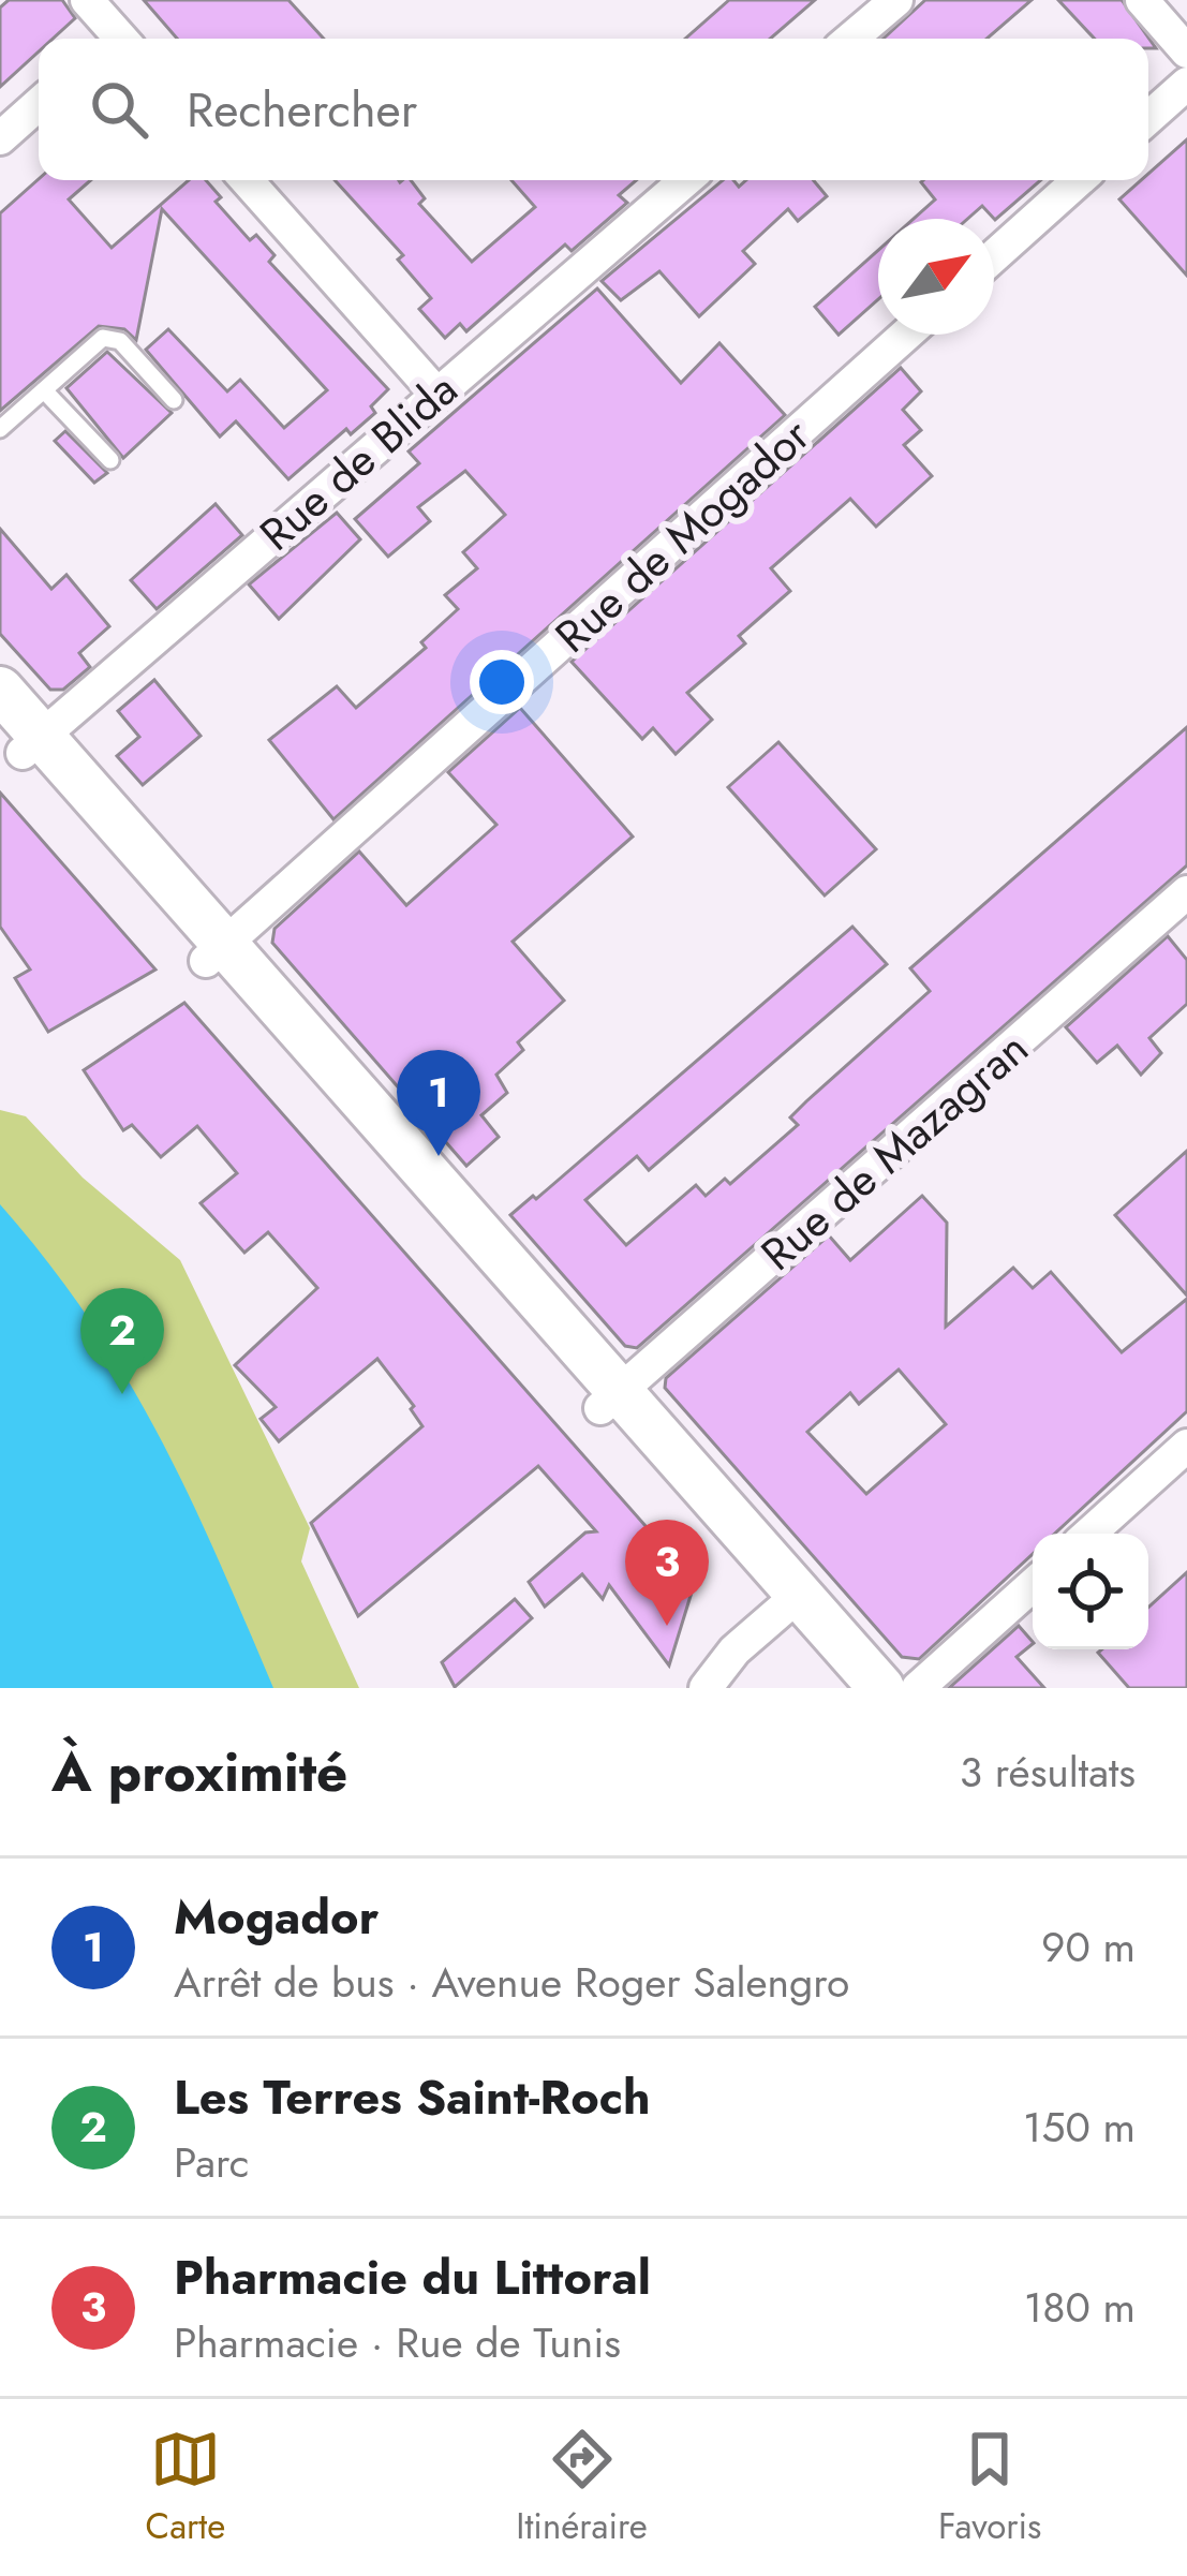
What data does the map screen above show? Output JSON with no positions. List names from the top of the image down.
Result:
{
  "streets": {
    "street": ["Rue de Blida", "Rue de Mogador", "Rue de Mazagran"]
  },
  "north": "top right",
  "page": {
    "search": "Rechercher",
    "pins": ["1", "2", "3"],
    "heading": ["À proximité", "3 résultats"],
    "list": [
      {
        "mark": "1",
        "name": "Mogador",
        "note": "Arrêt de bus · Avenue Roger Salengro",
        "value": "90 m"
      },
      {
        "mark": "2",
        "name": "Les Terres Saint-Roch",
        "note": "Parc",
        "value": "150 m"
      },
      {
        "mark": "3",
        "name": "Pharmacie du Littoral",
        "note": "Pharmacie · Rue de Tunis",
        "value": "180 m"
      }
    ],
    "nav": ["Carte", "Itinéraire", "Favoris"]
  }
}
